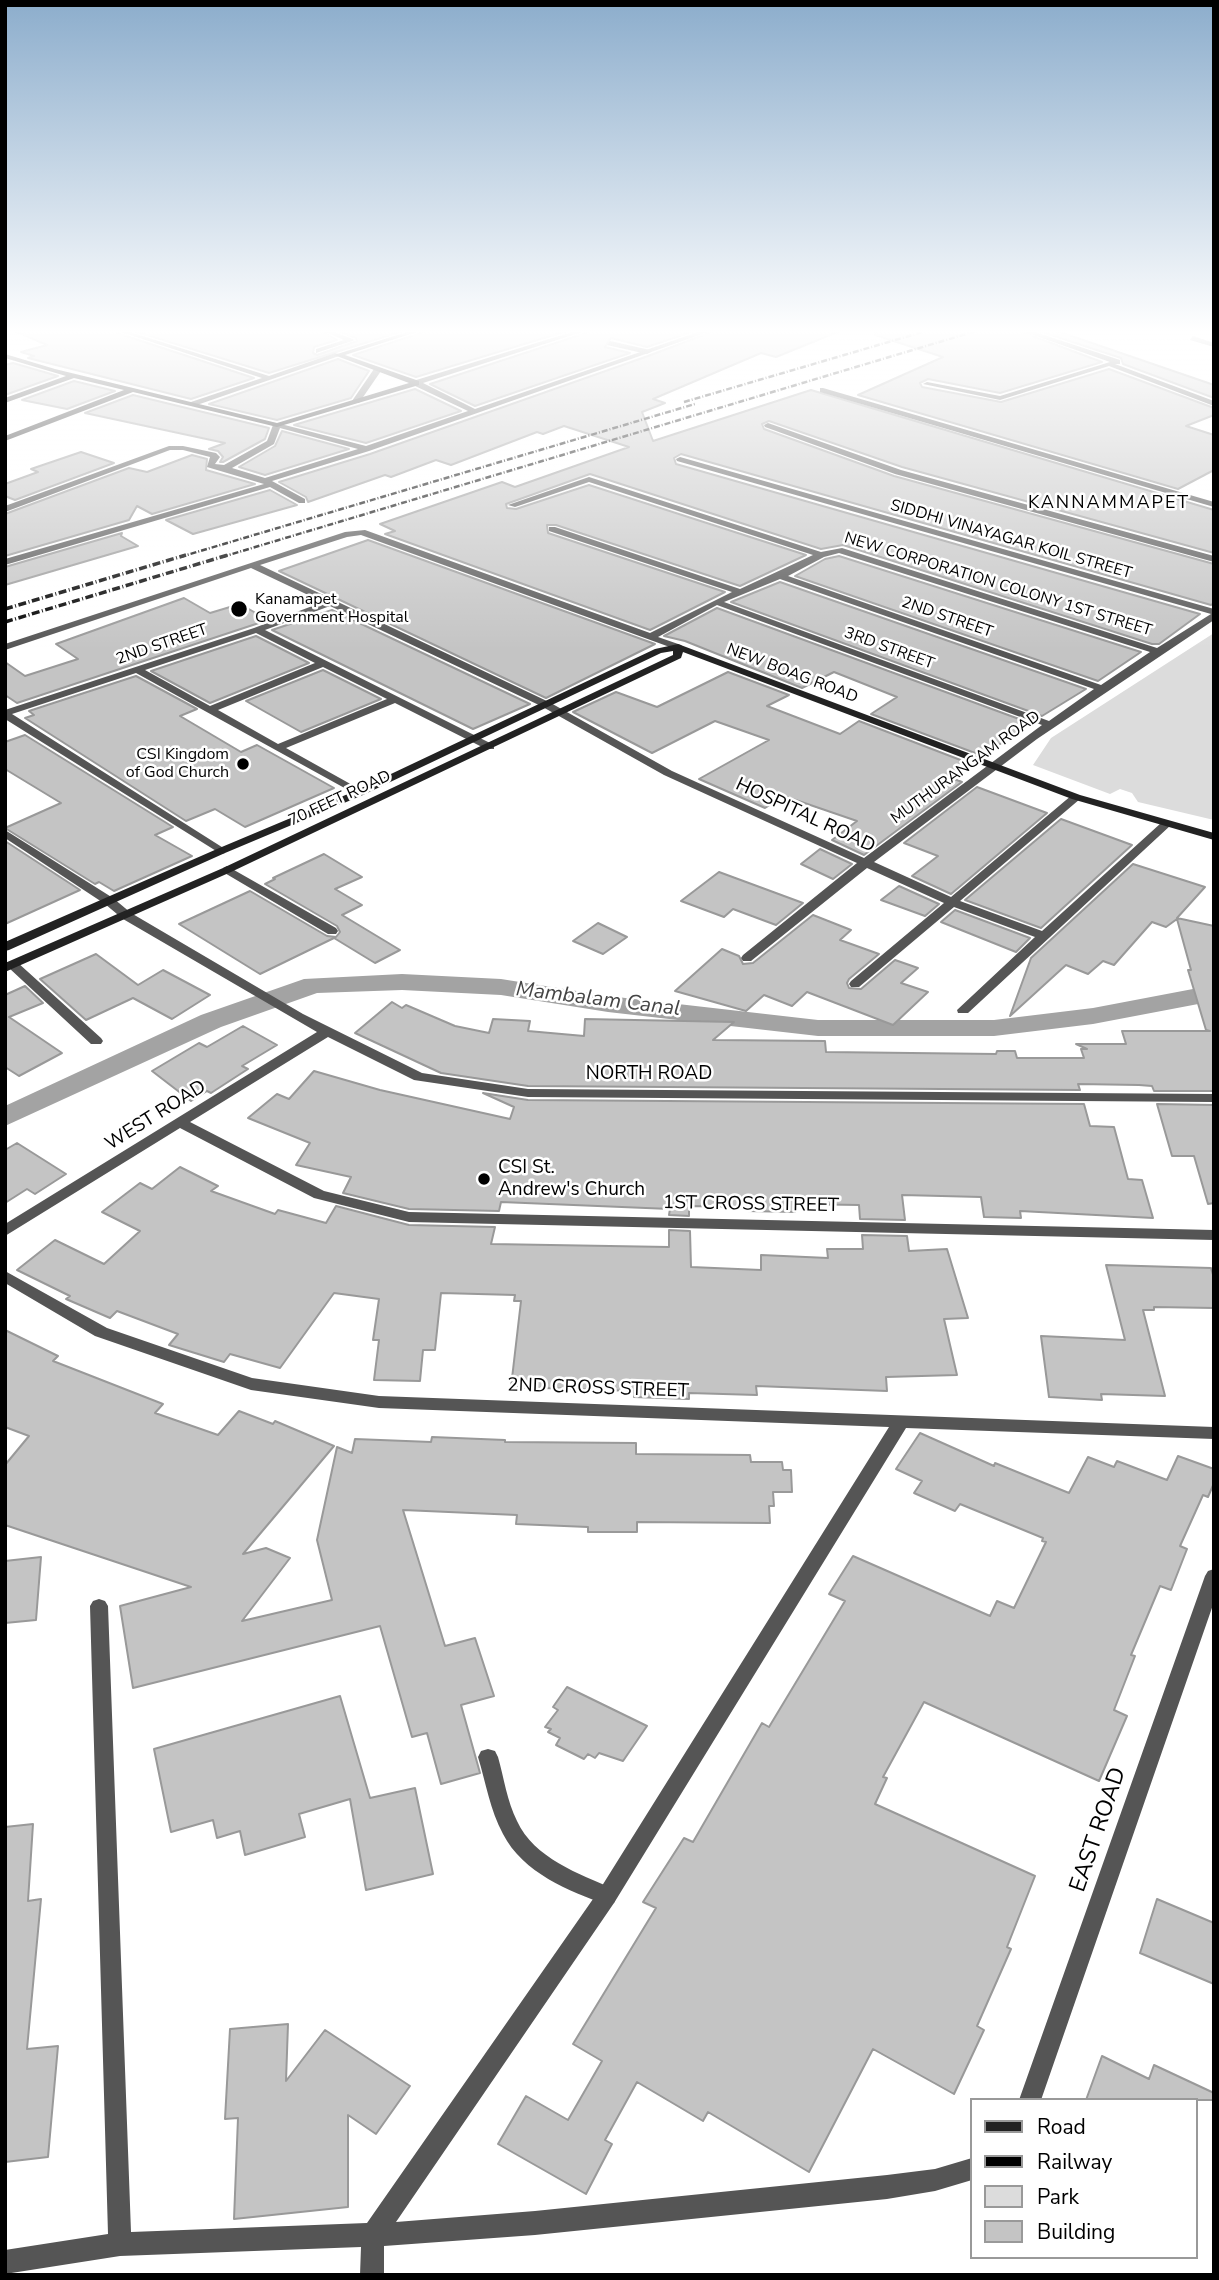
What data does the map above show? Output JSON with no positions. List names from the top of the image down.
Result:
{
  "streets": {
    "main road": ["NEW BOAG ROAD", "70 FEET ROAD"],
    "street": [
      "SIDDHI VINAYAGAR KOIL STREET",
      "NEW CORPORATION COLONY 1ST STREET",
      "2ND STREET",
      "3RD STREET",
      "MUTHURANGAM ROAD",
      "HOSPITAL ROAD",
      "NORTH ROAD",
      "WEST ROAD",
      "1ST CROSS STREET",
      "2ND CROSS STREET",
      "EAST ROAD"
    ]
  },
  "crossings": [
    ["SIDDHI VINAYAGAR KOIL STREET", "MUTHURANGAM ROAD"],
    ["NEW CORPORATION COLONY 1ST STREET", "MUTHURANGAM ROAD"],
    ["2ND STREET", "MUTHURANGAM ROAD"],
    ["3RD STREET", "MUTHURANGAM ROAD"],
    ["NEW BOAG ROAD", "MUTHURANGAM ROAD"],
    ["NEW BOAG ROAD", "70 FEET ROAD"],
    ["MUTHURANGAM ROAD", "HOSPITAL ROAD"],
    ["70 FEET ROAD", "HOSPITAL ROAD"],
    ["70 FEET ROAD", "NORTH ROAD"],
    ["NORTH ROAD", "WEST ROAD"],
    ["WEST ROAD", "1ST CROSS STREET"]
  ],
  "districts": ["KANNAMMAPET"],
  "water": ["Mambalam Canal"],
  "places": ["Kanamapet Government Hospital", "CSI Kingdom of God Church", "CSI St. Andrew's Church"],
  "legend": [
    "Road",
    "Railway",
    "Park",
    "Building"
  ]
}
